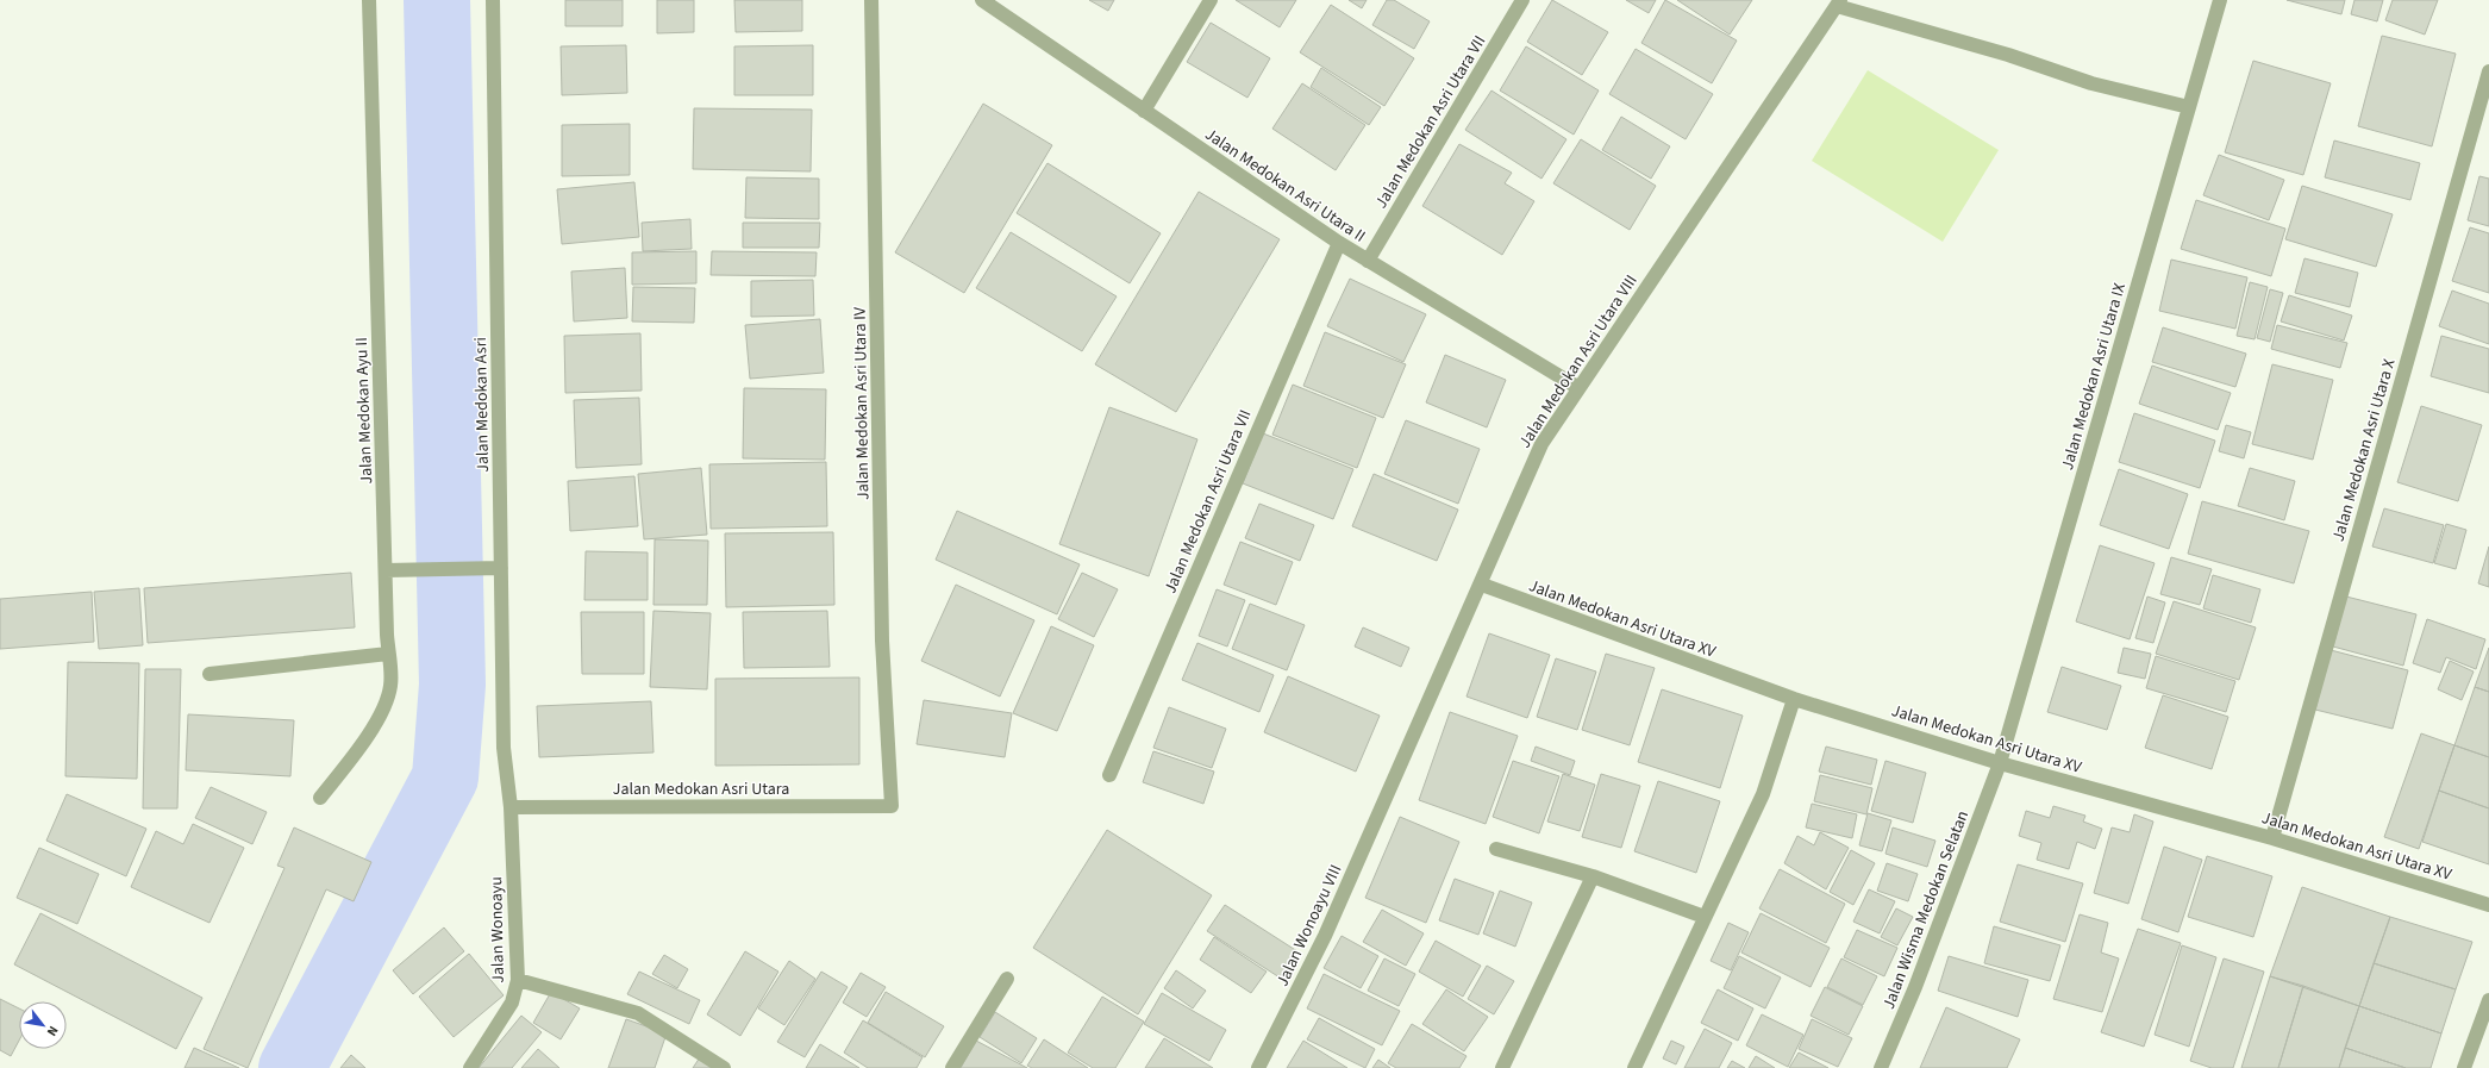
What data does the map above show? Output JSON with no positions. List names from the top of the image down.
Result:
{
  "streets": {
    "street": [
      "Jalan Medokan Asri Utara VII",
      "Jalan Medokan Asri Utara II",
      "Jalan Medokan Asri Utara VIII",
      "Jalan Medokan Asri Utara IX",
      "Jalan Medokan Asri Utara IV",
      "Jalan Medokan Asri",
      "Jalan Medokan Ayu II",
      "Jalan Medokan Asri Utara X",
      "Jalan Medokan Asri Utara XV",
      "Jalan Medokan Asri Utara",
      "Jalan Wisma Medokan Selatan",
      "Jalan Wonoayu VIII",
      "Jalan Wonoayu"
    ]
  },
  "crossings": [
    ["Jalan Medokan Asri Utara VII", "Jalan Medokan Asri Utara II"],
    ["Jalan Medokan Asri Utara II", "Jalan Medokan Asri Utara VIII"],
    ["Jalan Medokan Asri Utara VIII", "Jalan Medokan Asri Utara XV"],
    ["Jalan Medokan Asri Utara VIII", "Jalan Wonoayu VIII"],
    ["Jalan Medokan Asri Utara IX", "Jalan Medokan Asri Utara XV"],
    ["Jalan Medokan Asri Utara IX", "Jalan Wisma Medokan Selatan"],
    ["Jalan Medokan Asri Utara IV", "Jalan Medokan Asri Utara"],
    ["Jalan Medokan Asri", "Jalan Medokan Asri Utara"],
    ["Jalan Medokan Asri", "Jalan Wonoayu"],
    ["Jalan Medokan Asri Utara X", "Jalan Medokan Asri Utara XV"],
    ["Jalan Medokan Asri Utara XV", "Jalan Wisma Medokan Selatan"],
    ["Jalan Medokan Asri Utara", "Jalan Wonoayu"]
  ],
  "north": "bottom right"
}
